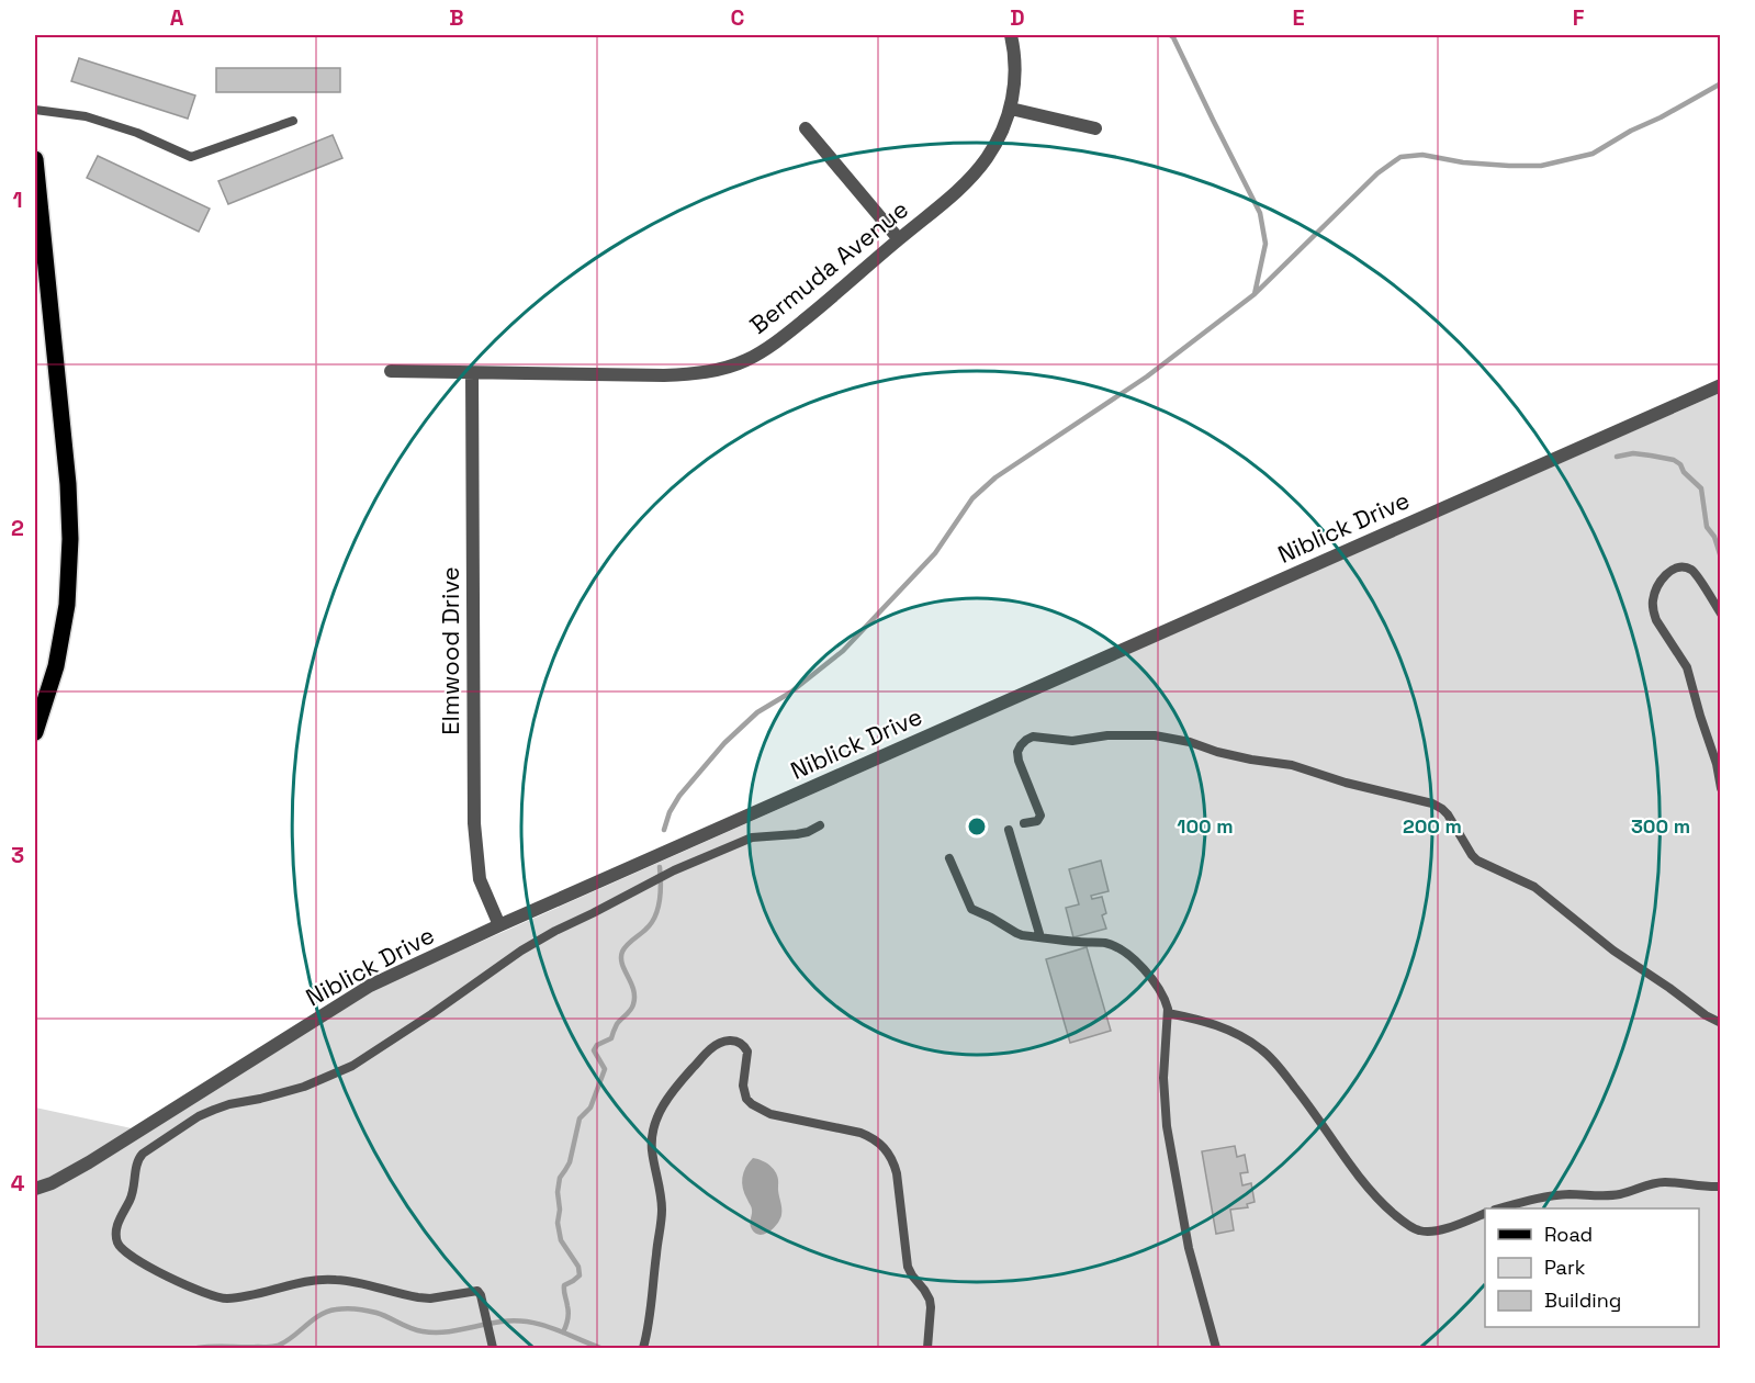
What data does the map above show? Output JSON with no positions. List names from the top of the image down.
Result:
{
  "streets": {
    "street": ["Bermuda Avenue", "Niblick Drive", "Elmwood Drive"]
  },
  "crossings": [
    ["Bermuda Avenue", "Elmwood Drive"],
    ["Niblick Drive", "Elmwood Drive"]
  ],
  "legend": ["Road", "Park", "Building"],
  "grid": {
    "columns": [
      "A",
      "B",
      "C",
      "D",
      "E",
      "F"
    ],
    "rows": [
      "1",
      "2",
      "3",
      "4"
    ]
  },
  "rings": ["100 m", "200 m", "300 m"]
}
